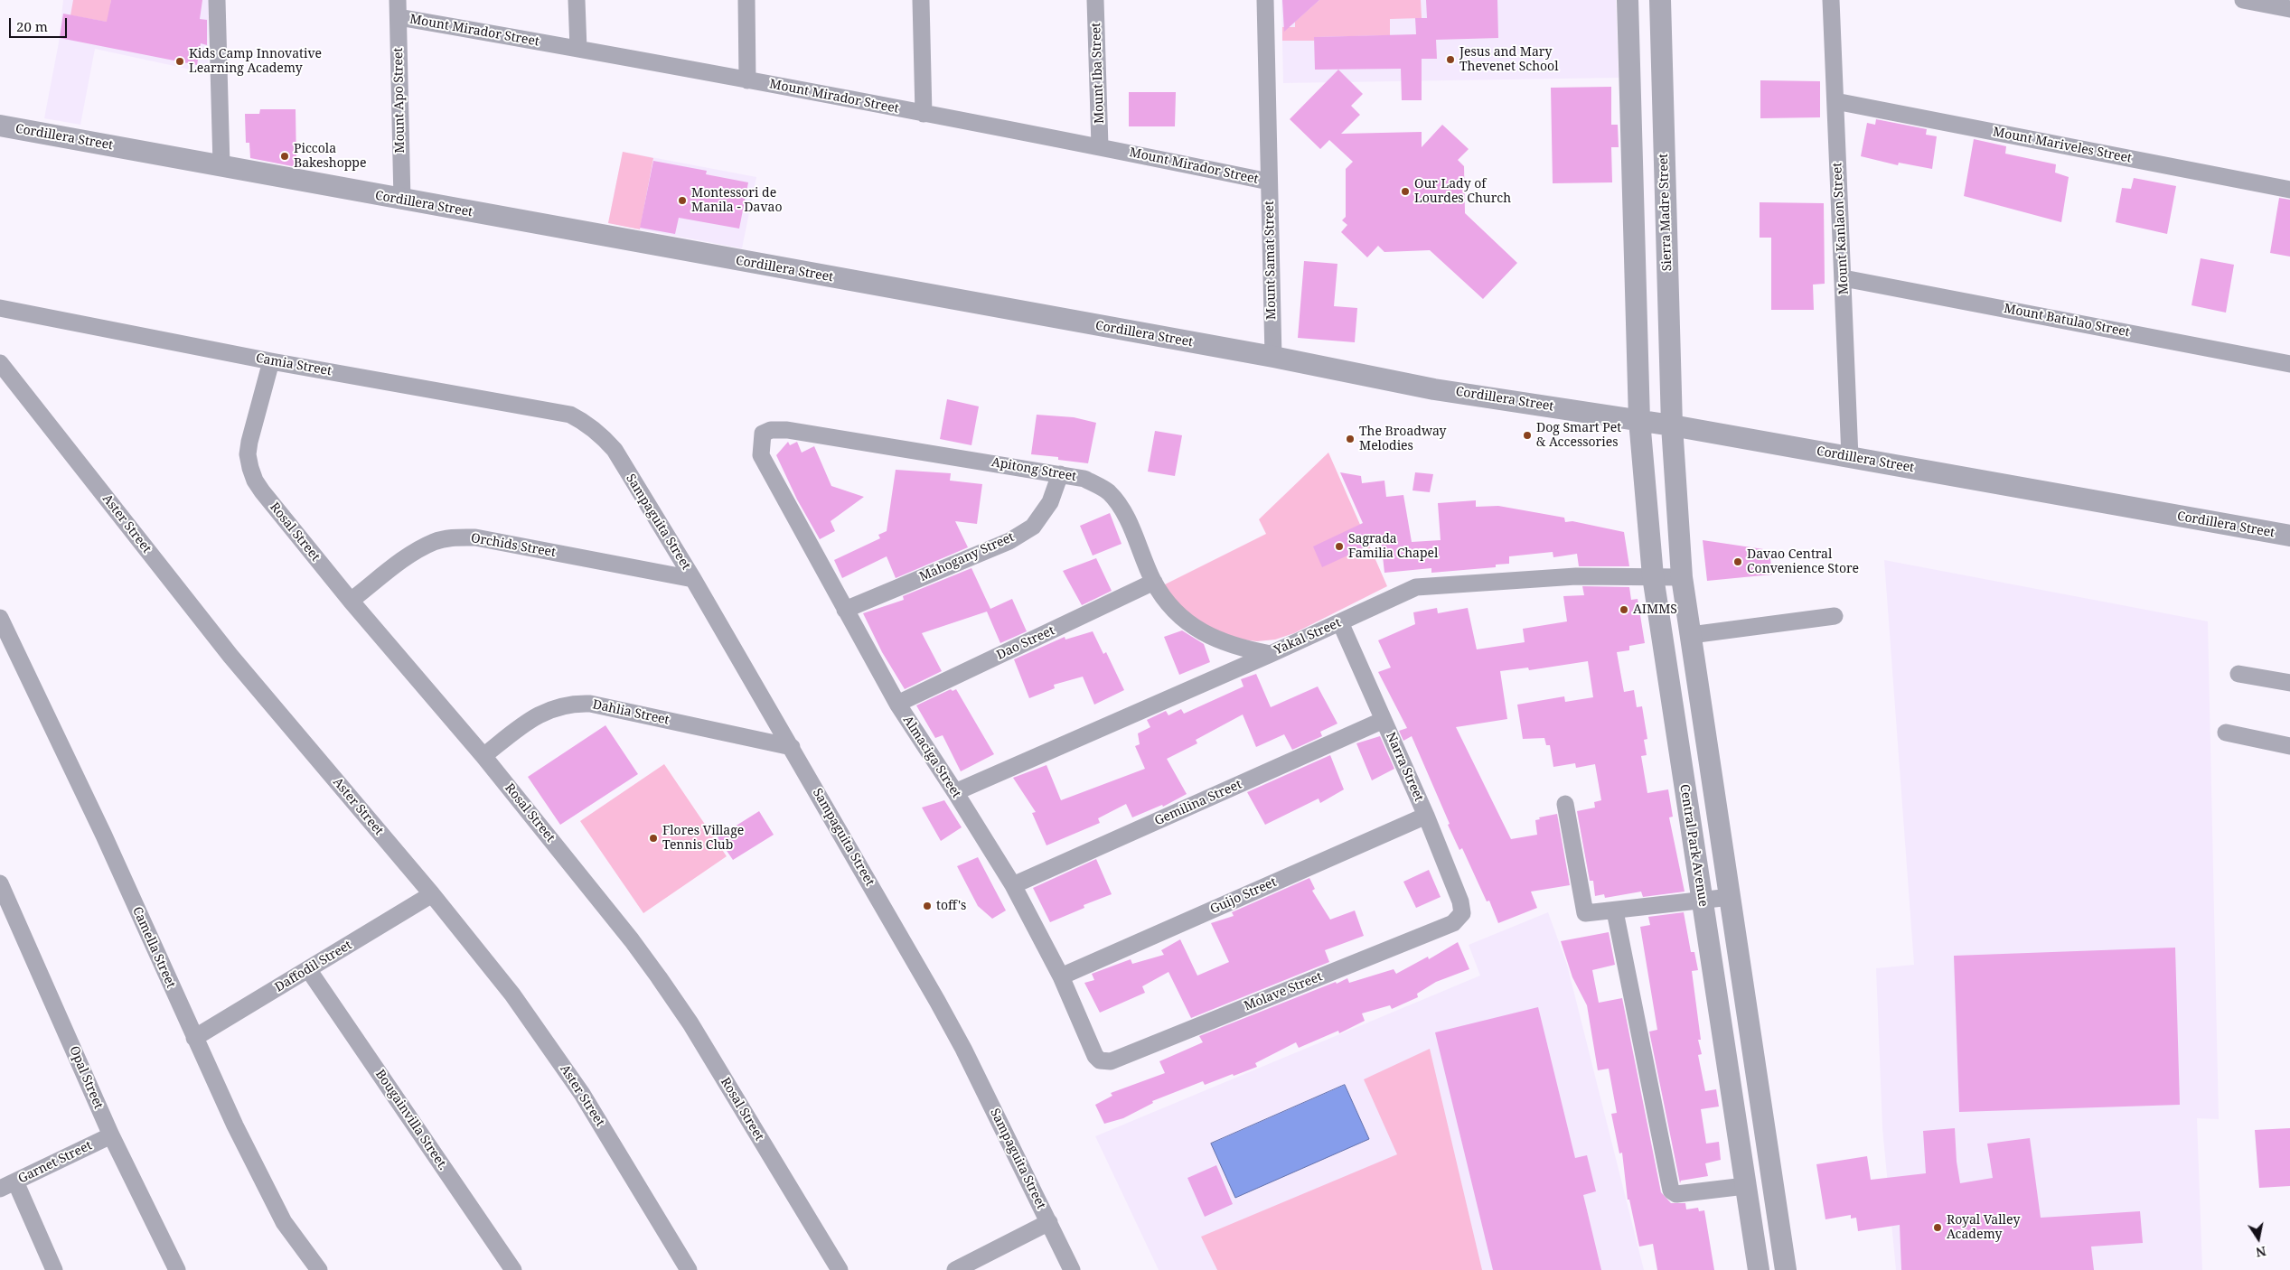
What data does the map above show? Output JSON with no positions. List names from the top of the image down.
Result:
{
  "streets": {
    "street": [
      "Mount Mirador Street",
      "Mount Iba Street",
      "Mount Apo Street",
      "Cordillera Street",
      "Mount Mariveles Street",
      "Sierra Madre Street",
      "Mount Kanlaon Street",
      "Mount Samat Street",
      "Mount Batulao Street",
      "Camia Street",
      "Apitong Street",
      "Sampaguita Street",
      "Aster Street",
      "Rosal Street",
      "Orchids Street",
      "Mahogany Street",
      "Yakal Street",
      "Dao Street",
      "Dahlia Street",
      "Almaciga Street",
      "Narra Street",
      "Gemilina Street",
      "Central Park Avenue",
      "Guijo Street",
      "Camella Street",
      "Daffodil Street",
      "Molave Street",
      "Opal Street",
      "Bougainvilla Street.",
      "Garnet Street"
    ]
  },
  "crossings": [
    ["Mount Mirador Street", "Mount Iba Street"],
    ["Mount Mirador Street", "Mount Apo Street"],
    ["Mount Mirador Street", "Mount Samat Street"],
    ["Mount Apo Street", "Cordillera Street"],
    ["Cordillera Street", "Sierra Madre Street"],
    ["Cordillera Street", "Mount Kanlaon Street"],
    ["Cordillera Street", "Mount Samat Street"],
    ["Cordillera Street", "Central Park Avenue"],
    ["Mount Mariveles Street", "Mount Kanlaon Street"],
    ["Mount Kanlaon Street", "Mount Batulao Street"],
    ["Camia Street", "Sampaguita Street"],
    ["Camia Street", "Rosal Street"],
    ["Apitong Street", "Mahogany Street"],
    ["Apitong Street", "Yakal Street"],
    ["Apitong Street", "Dao Street"],
    ["Apitong Street", "Almaciga Street"],
    ["Sampaguita Street", "Orchids Street"],
    ["Sampaguita Street", "Dahlia Street"],
    ["Aster Street", "Daffodil Street"],
    ["Rosal Street", "Orchids Street"],
    ["Rosal Street", "Dahlia Street"],
    ["Mahogany Street", "Almaciga Street"],
    ["Yakal Street", "Almaciga Street"],
    ["Yakal Street", "Narra Street"],
    ["Yakal Street", "Central Park Avenue"],
    ["Dao Street", "Almaciga Street"],
    ["Almaciga Street", "Gemilina Street"],
    ["Almaciga Street", "Guijo Street"],
    ["Almaciga Street", "Molave Street"],
    ["Narra Street", "Gemilina Street"],
    ["Narra Street", "Guijo Street"],
    ["Narra Street", "Molave Street"],
    ["Camella Street", "Daffodil Street"],
    ["Daffodil Street", "Bougainvilla Street."],
    ["Opal Street", "Garnet Street"]
  ],
  "places": [
    "Jesus and Mary Thevenet School",
    "Kids Camp Innovative Learning Academy",
    "Piccola Bakeshoppe",
    "Our Lady of Lourdes Church",
    "Montessori de Manila - Davao",
    "Dog Smart Pet & Accessories",
    "The Broadway Melodies",
    "Sagrada Familia Chapel",
    "Davao Central Convenience Store",
    "AIMMS",
    "Flores Village Tennis Club",
    "toff's",
    "Royal Valley Academy"
  ],
  "scale_bar": "20 m",
  "north": "bottom"
}
